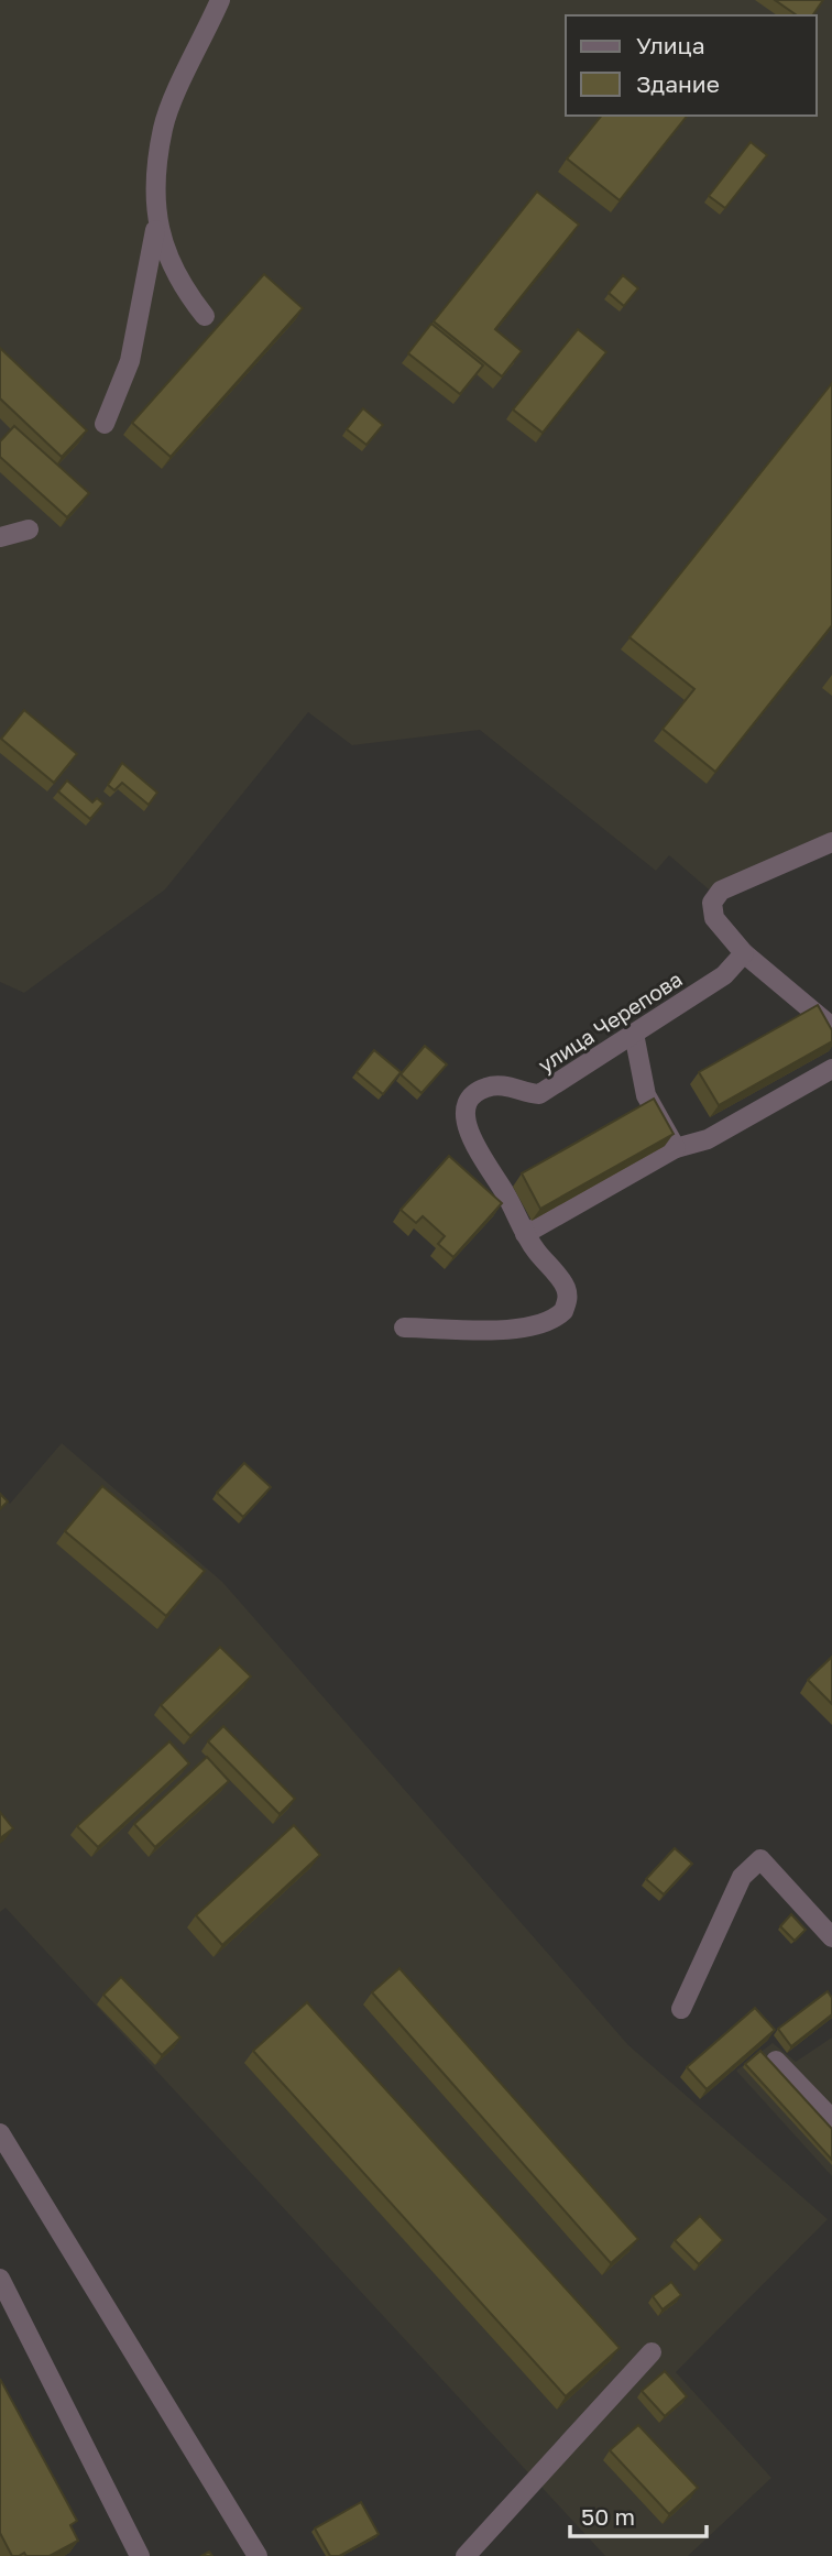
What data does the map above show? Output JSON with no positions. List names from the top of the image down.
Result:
{
  "streets": {
    "street": ["улица Черепова"]
  },
  "legend": ["Улица", "Здание"],
  "scale_bar": "50 m"
}
